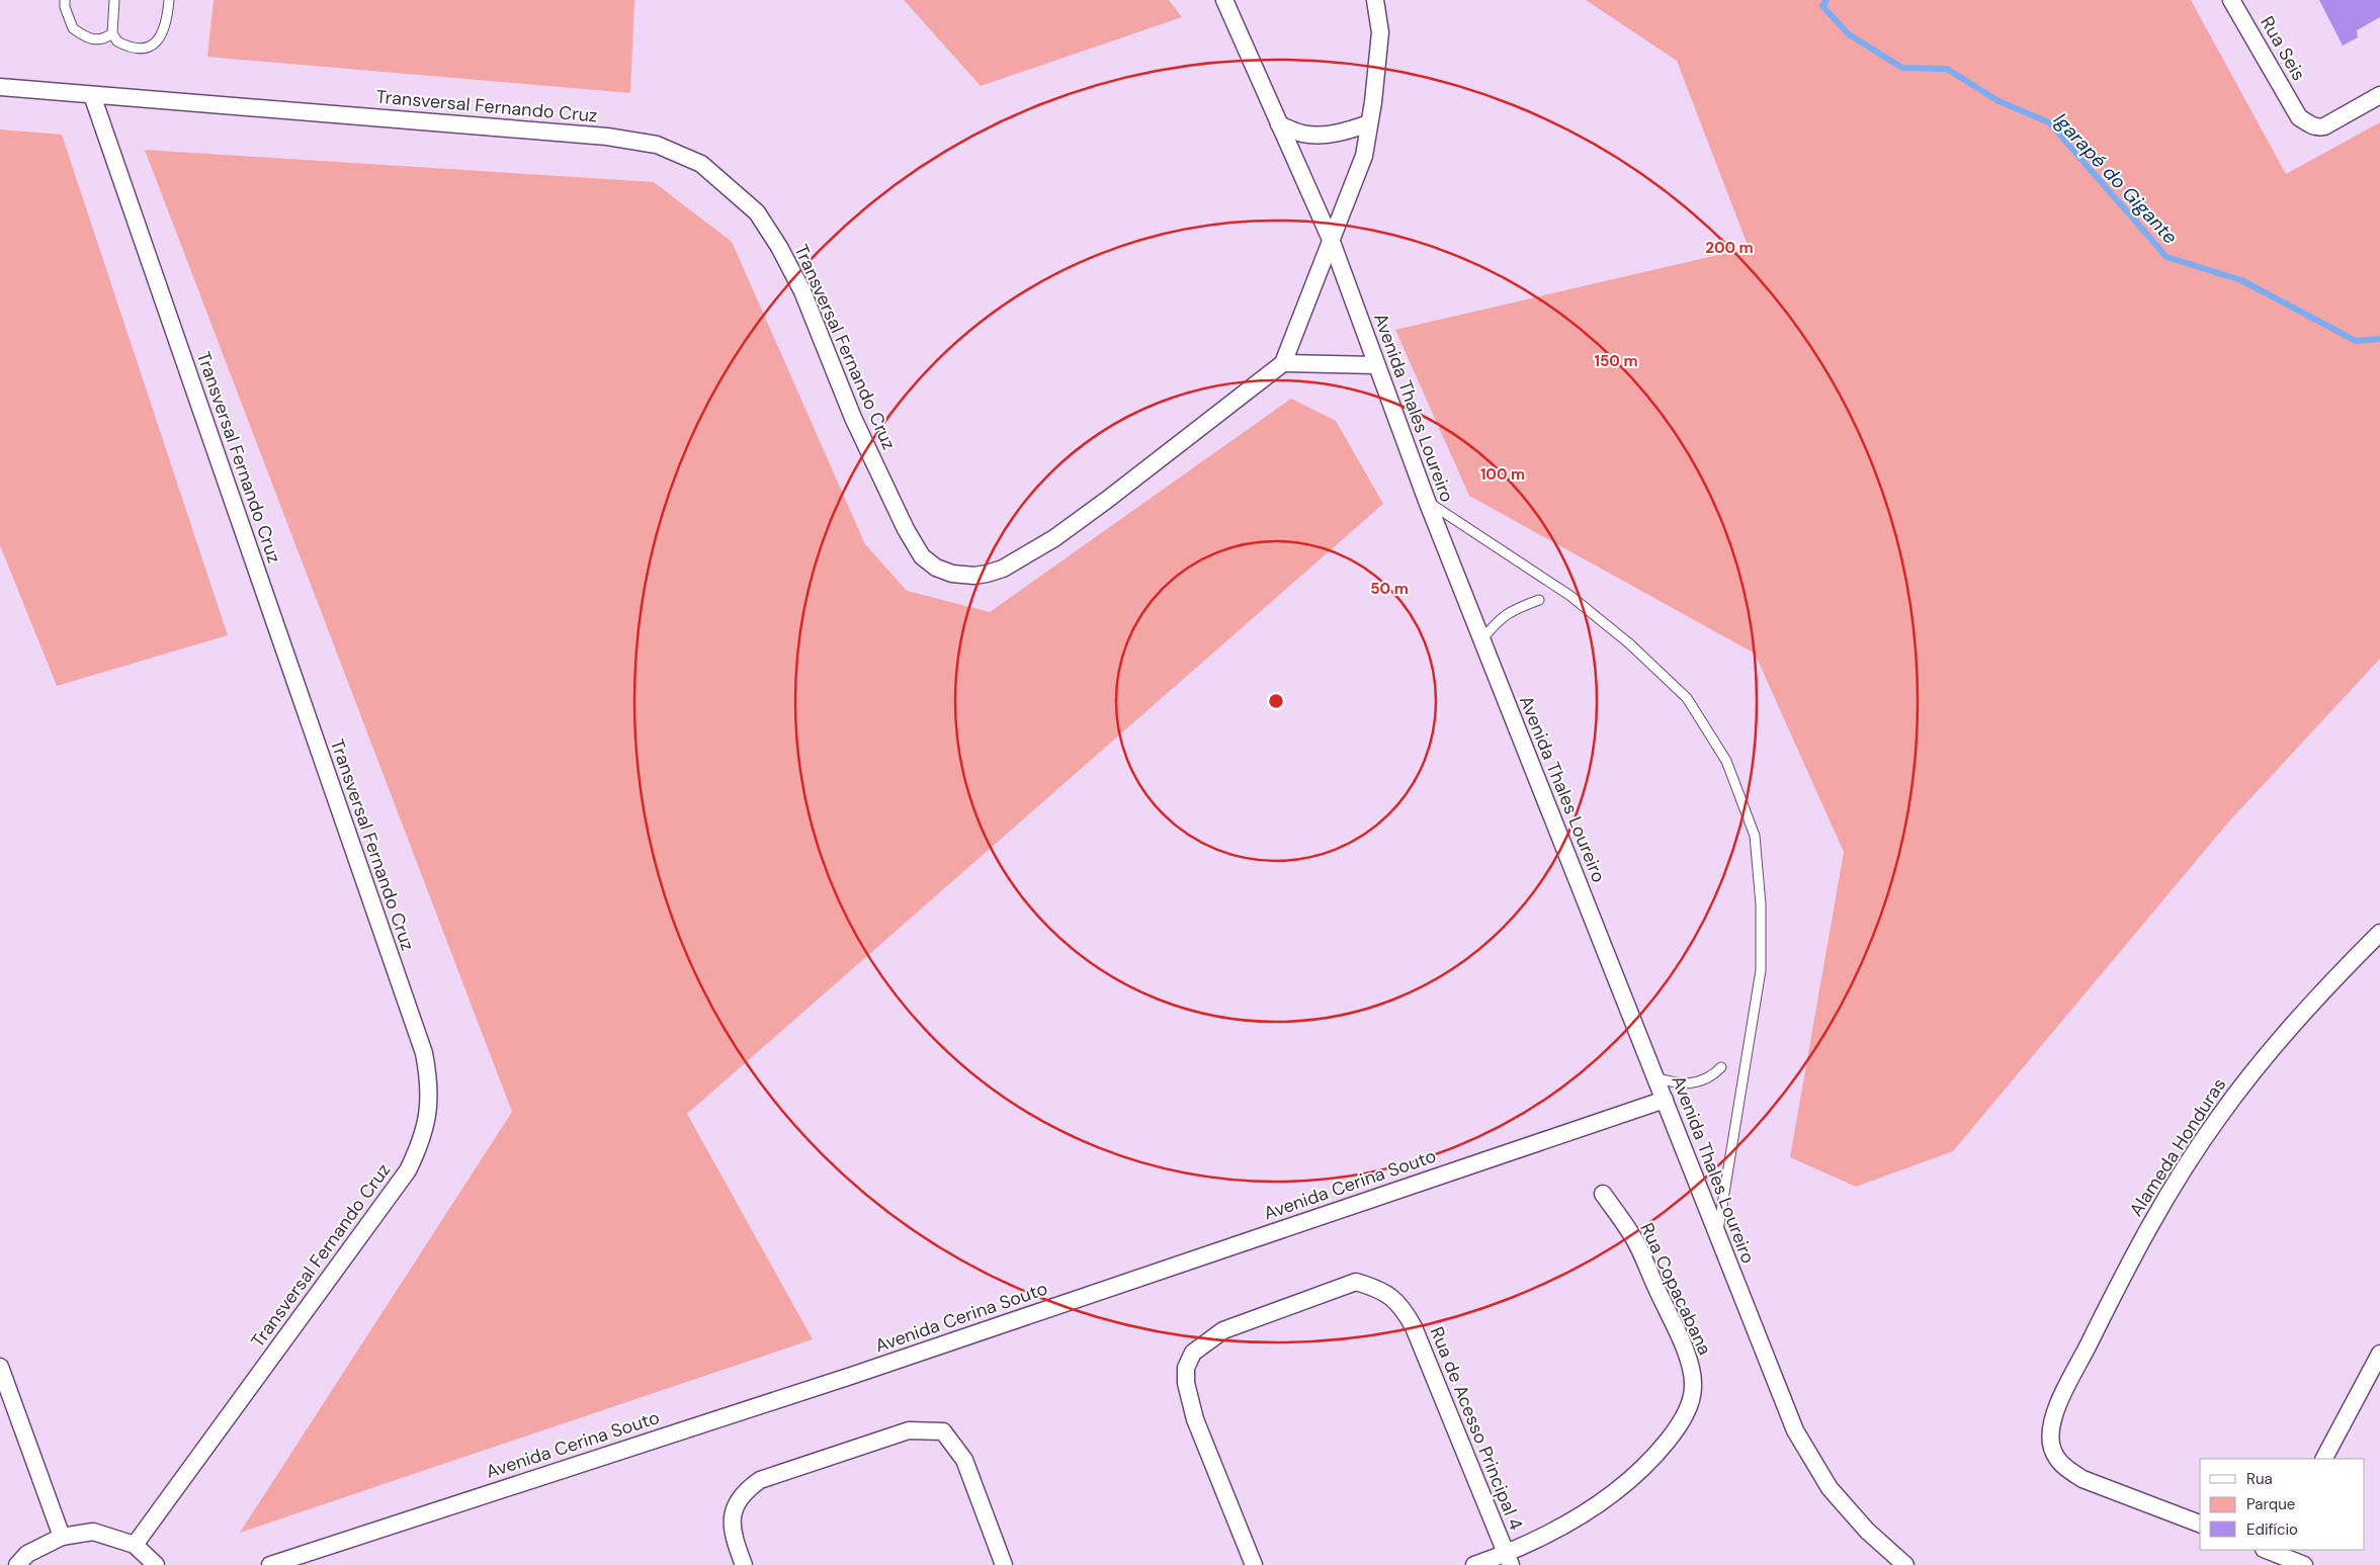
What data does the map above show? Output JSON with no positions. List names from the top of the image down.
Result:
{
  "streets": {
    "street": [
      "Rua Seis",
      "Transversal Fernando Cruz",
      "Avenida Thales Loureiro",
      "Alameda Honduras",
      "Avenida Cerina Souto",
      "Rua Copacabana",
      "Rua de Acesso Principal 4"
    ]
  },
  "crossings": [
    ["Avenida Thales Loureiro", "Avenida Cerina Souto"],
    ["Rua Copacabana", "Rua de Acesso Principal 4"]
  ],
  "water": ["Igarapé do Gigante"],
  "legend": ["Rua", "Parque", "Edifício"],
  "rings": [
    "200 m",
    "150 m",
    "100 m",
    "50 m"
  ]
}
